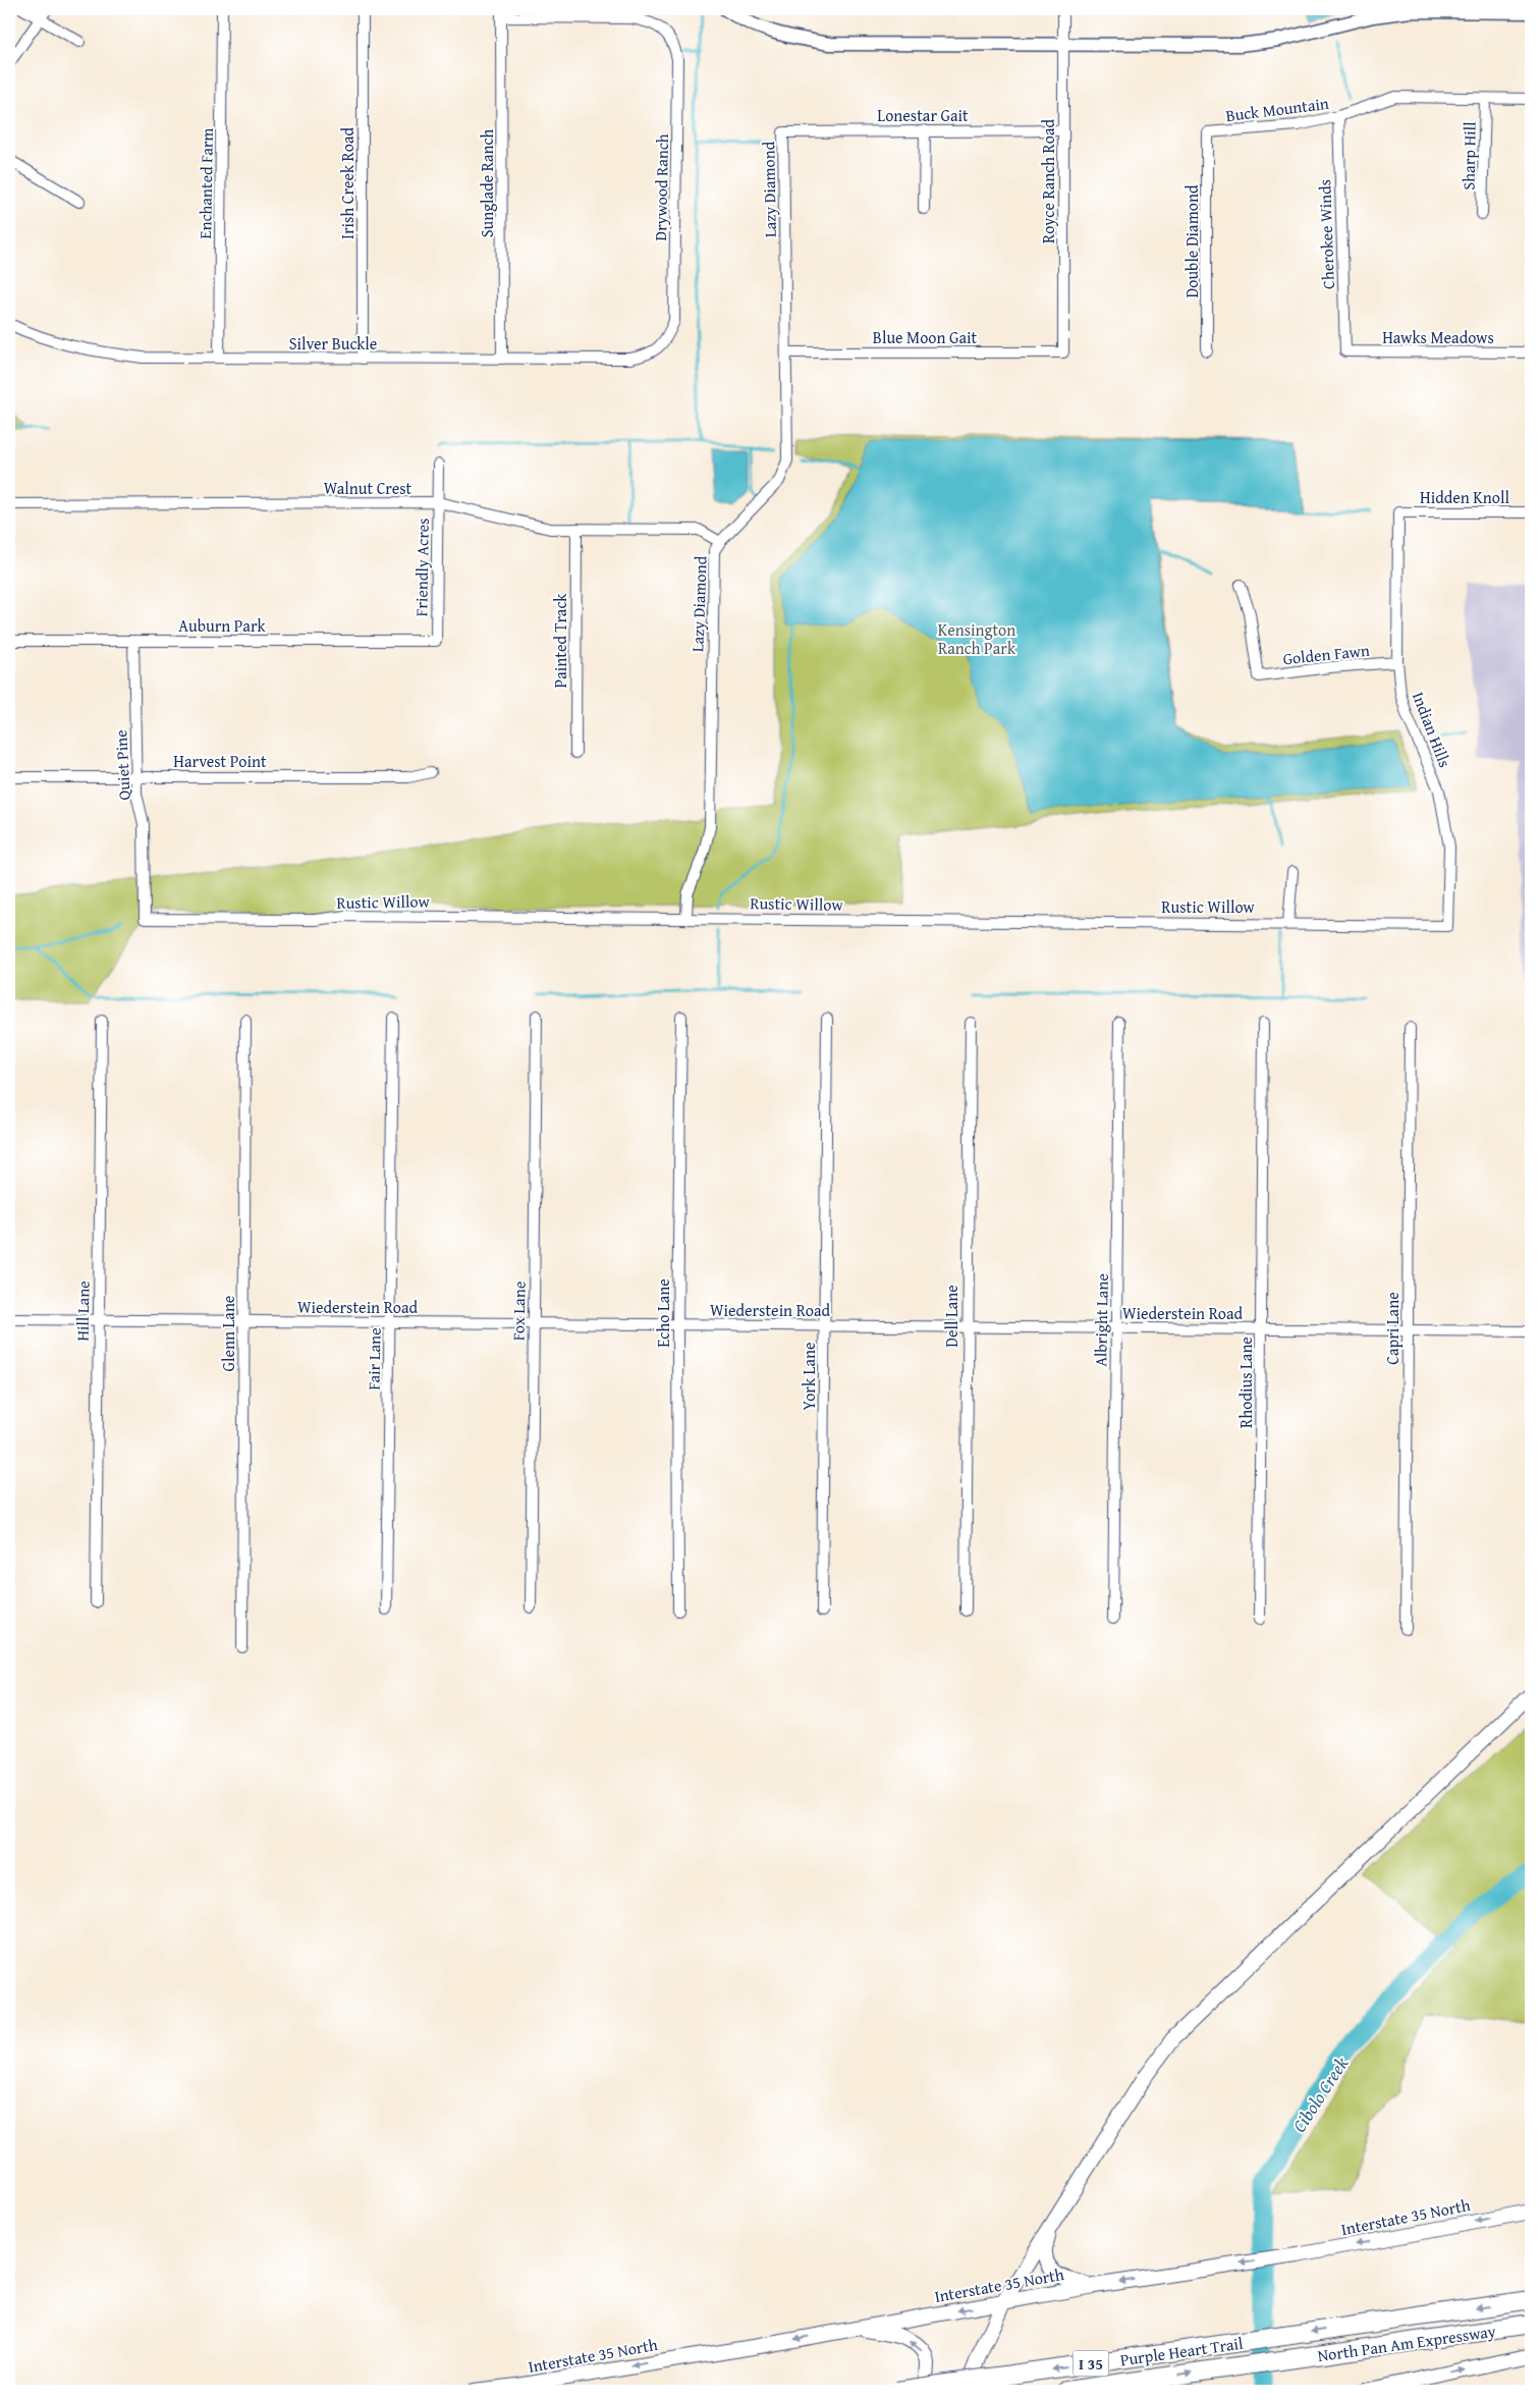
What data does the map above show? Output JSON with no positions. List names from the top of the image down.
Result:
{
  "streets": {
    "highway": ["North Pan Am Expressway", "Purple Heart Trail", "I 35"],
    "main road": ["Interstate 35 North"],
    "street": [
      "Buck Mountain",
      "Lonestar Gait",
      "Sharp Hill",
      "Royce Ranch Road",
      "Enchanted Farm",
      "Irish Creek Road",
      "Sunglade Ranch",
      "Drywood Ranch",
      "Lazy Diamond",
      "Cherokee Winds",
      "Double Diamond",
      "Blue Moon Gait",
      "Hawks Meadows",
      "Silver Buckle",
      "Walnut Crest",
      "Hidden Knoll",
      "Friendly Acres",
      "Auburn Park",
      "Painted Track",
      "Golden Fawn",
      "Indian Hills",
      "Harvest Point",
      "Quiet Pine",
      "Rustic Willow",
      "Wiederstein Road",
      "Hill Lane",
      "Fox Lane",
      "Echo Lane",
      "Dell Lane",
      "Albright Lane",
      "Capri Lane",
      "Glenn Lane",
      "Fair Lane",
      "York Lane",
      "Rhodius Lane"
    ]
  },
  "crossings": [
    ["Buck Mountain", "Sharp Hill"],
    ["Buck Mountain", "Cherokee Winds"],
    ["Buck Mountain", "Double Diamond"],
    ["Lonestar Gait", "Royce Ranch Road"],
    ["Lonestar Gait", "Lazy Diamond"],
    ["Royce Ranch Road", "Blue Moon Gait"],
    ["Enchanted Farm", "Silver Buckle"],
    ["Irish Creek Road", "Silver Buckle"],
    ["Sunglade Ranch", "Drywood Ranch"],
    ["Sunglade Ranch", "Silver Buckle"],
    ["Drywood Ranch", "Silver Buckle"],
    ["Lazy Diamond", "Blue Moon Gait"],
    ["Lazy Diamond", "Walnut Crest"],
    ["Lazy Diamond", "Rustic Willow"],
    ["Cherokee Winds", "Hawks Meadows"],
    ["Walnut Crest", "Friendly Acres"],
    ["Walnut Crest", "Painted Track"],
    ["Hidden Knoll", "Indian Hills"],
    ["Friendly Acres", "Auburn Park"],
    ["Auburn Park", "Quiet Pine"],
    ["Golden Fawn", "Indian Hills"],
    ["Indian Hills", "Rustic Willow"],
    ["Harvest Point", "Quiet Pine"],
    ["Quiet Pine", "Rustic Willow"],
    ["Wiederstein Road", "Hill Lane"],
    ["Wiederstein Road", "Fox Lane"],
    ["Wiederstein Road", "Echo Lane"],
    ["Wiederstein Road", "Dell Lane"],
    ["Wiederstein Road", "Albright Lane"],
    ["Wiederstein Road", "Capri Lane"],
    ["Wiederstein Road", "Glenn Lane"],
    ["Wiederstein Road", "Fair Lane"],
    ["Wiederstein Road", "York Lane"],
    ["Wiederstein Road", "Rhodius Lane"],
    ["North Pan Am Expressway", "Purple Heart Trail"]
  ],
  "one_way": ["Interstate 35 North"],
  "water": ["Cibolo Creek"],
  "parks": ["Kensington Ranch Park"]
}
